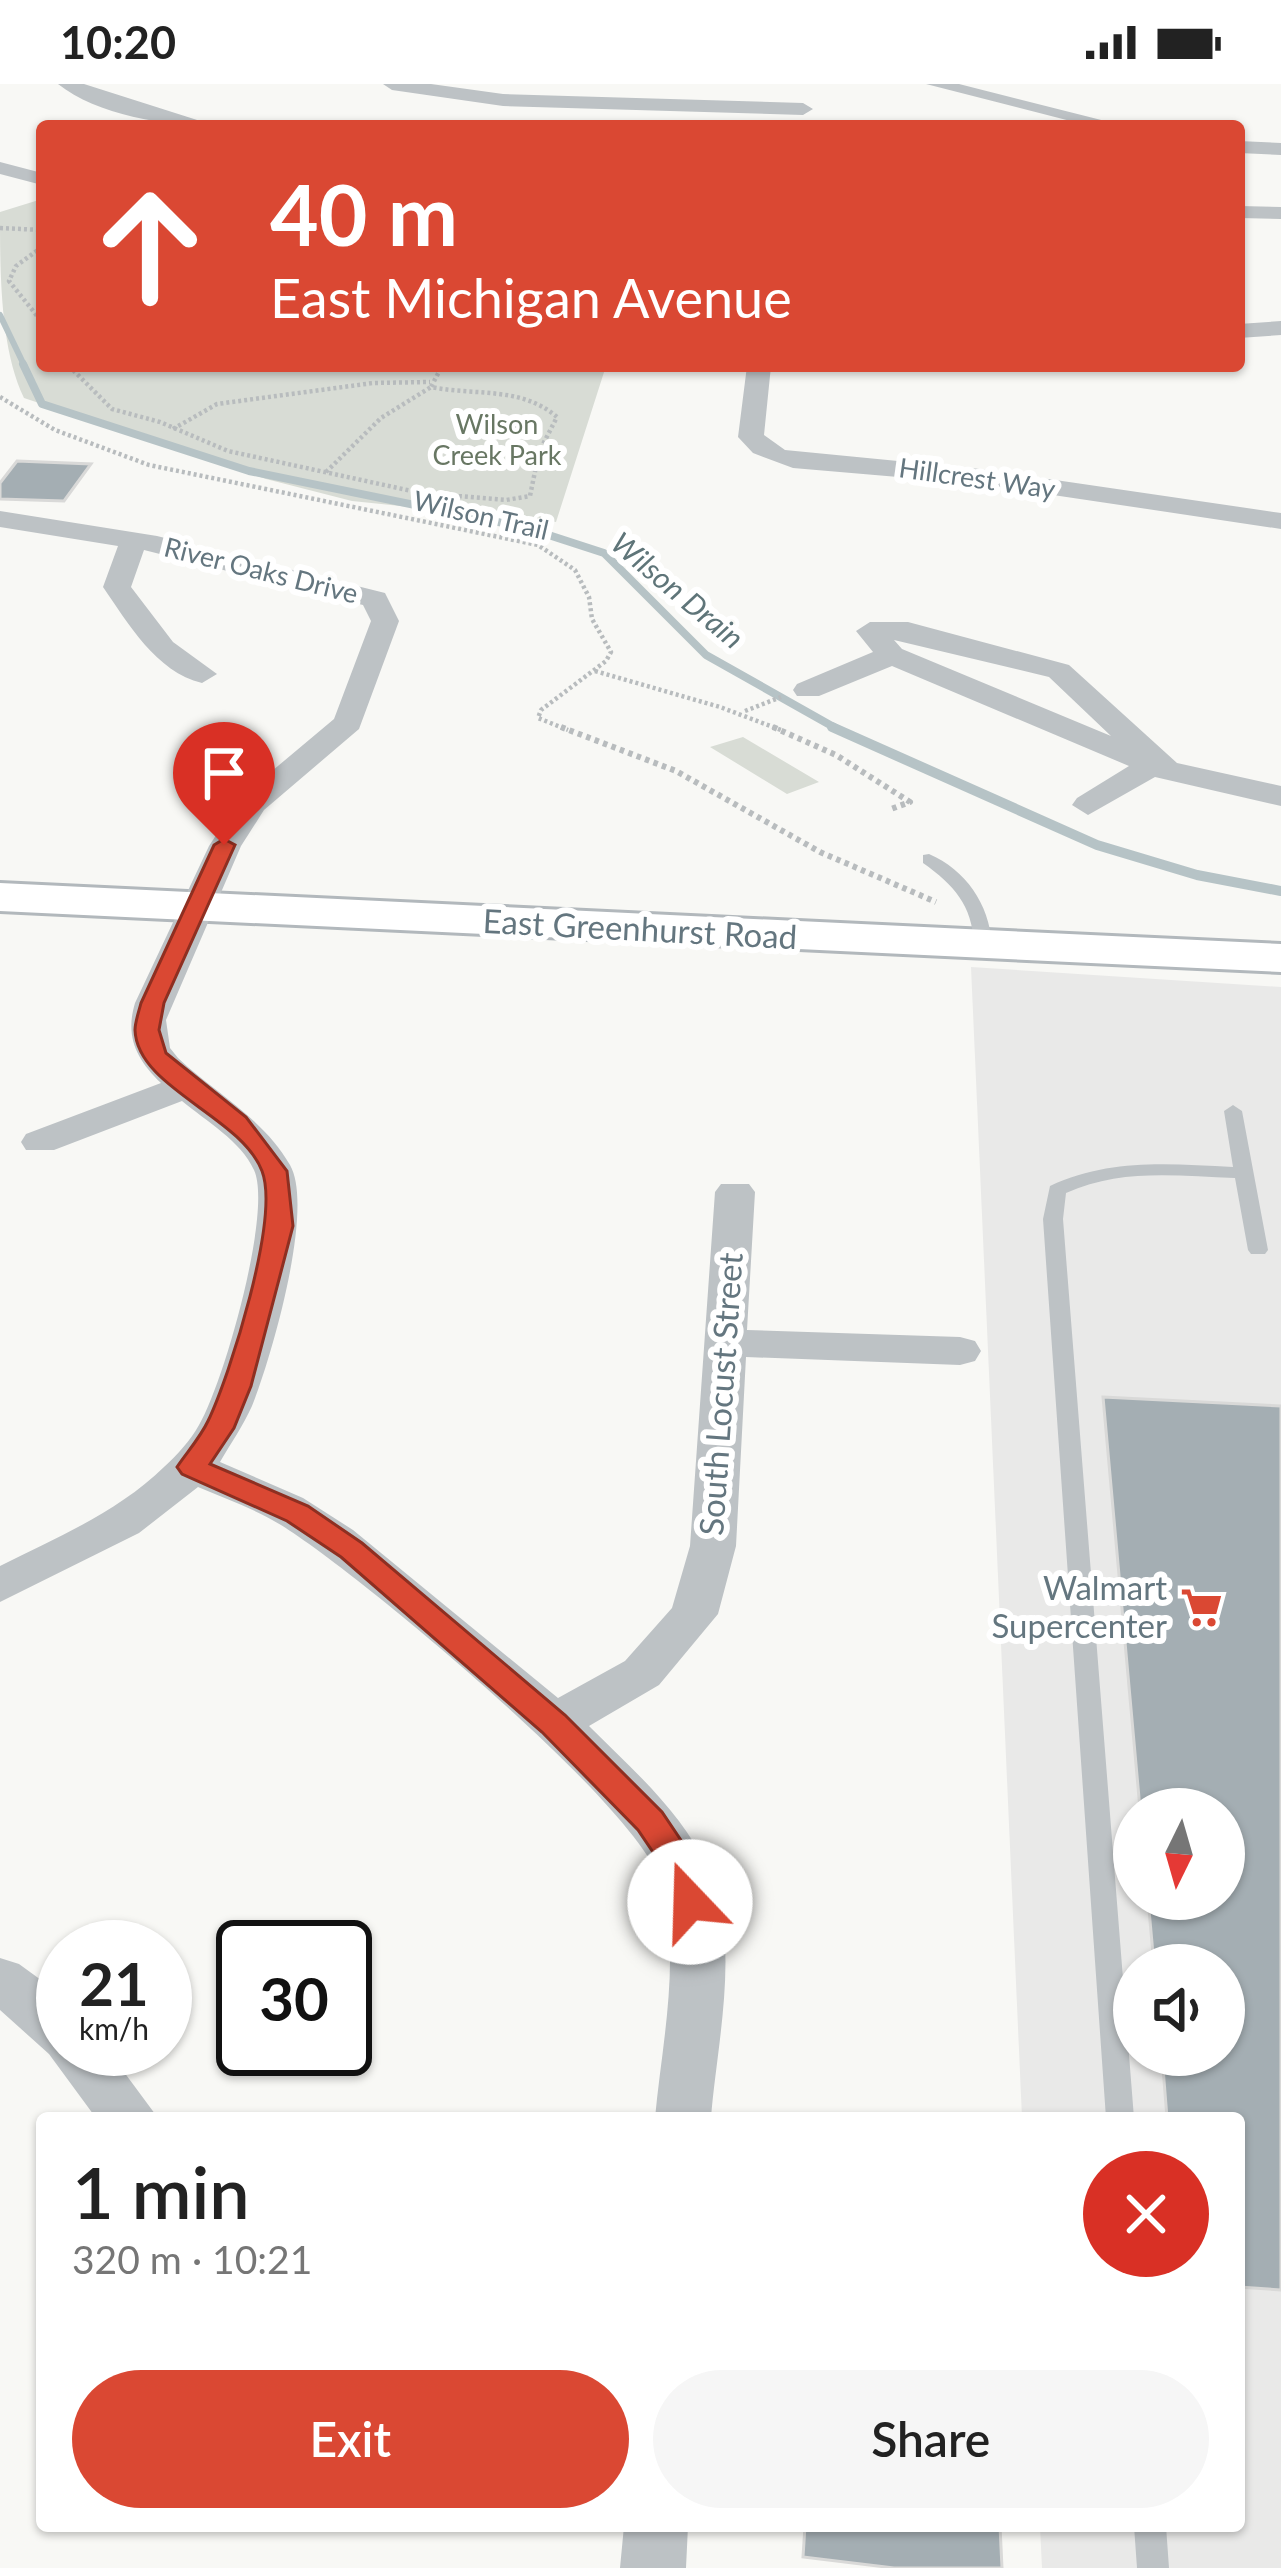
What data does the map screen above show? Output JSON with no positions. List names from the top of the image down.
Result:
{
  "streets": {
    "main road": ["East Greenhurst Road"],
    "street": ["Hillcrest Way", "River Oaks Drive", "South Locust Street"],
    "path": ["Wilson Trail"]
  },
  "crossings": [
    ["River Oaks Drive", "East Greenhurst Road"]
  ],
  "water": ["Wilson Drain"],
  "parks": ["Wilson Creek Park"],
  "places": {
    "supermarket": ["Walmart Supercenter"]
  },
  "north": "bottom",
  "page": {
    "status": "10:20",
    "turn": ["40 m", "East Michigan Avenue"],
    "speed": "21 km/h",
    "limit": "30",
    "heading": ["1 min", "320 m · 10:21"],
    "buttons": ["Exit", "Share"]
  }
}
